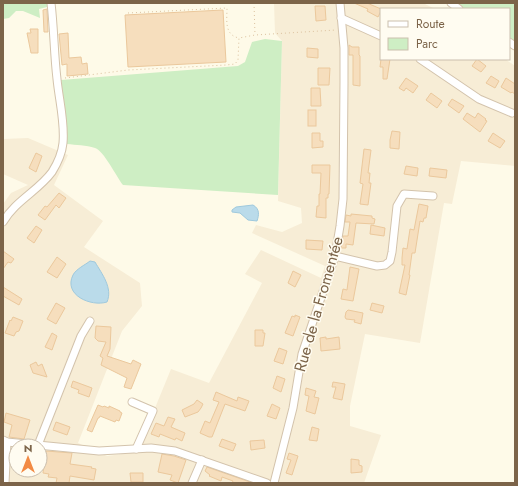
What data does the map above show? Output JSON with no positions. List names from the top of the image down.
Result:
{
  "streets": {
    "street": ["Rue de la Fromentée"]
  },
  "legend": ["Route", "Parc"],
  "north": "top"
}
